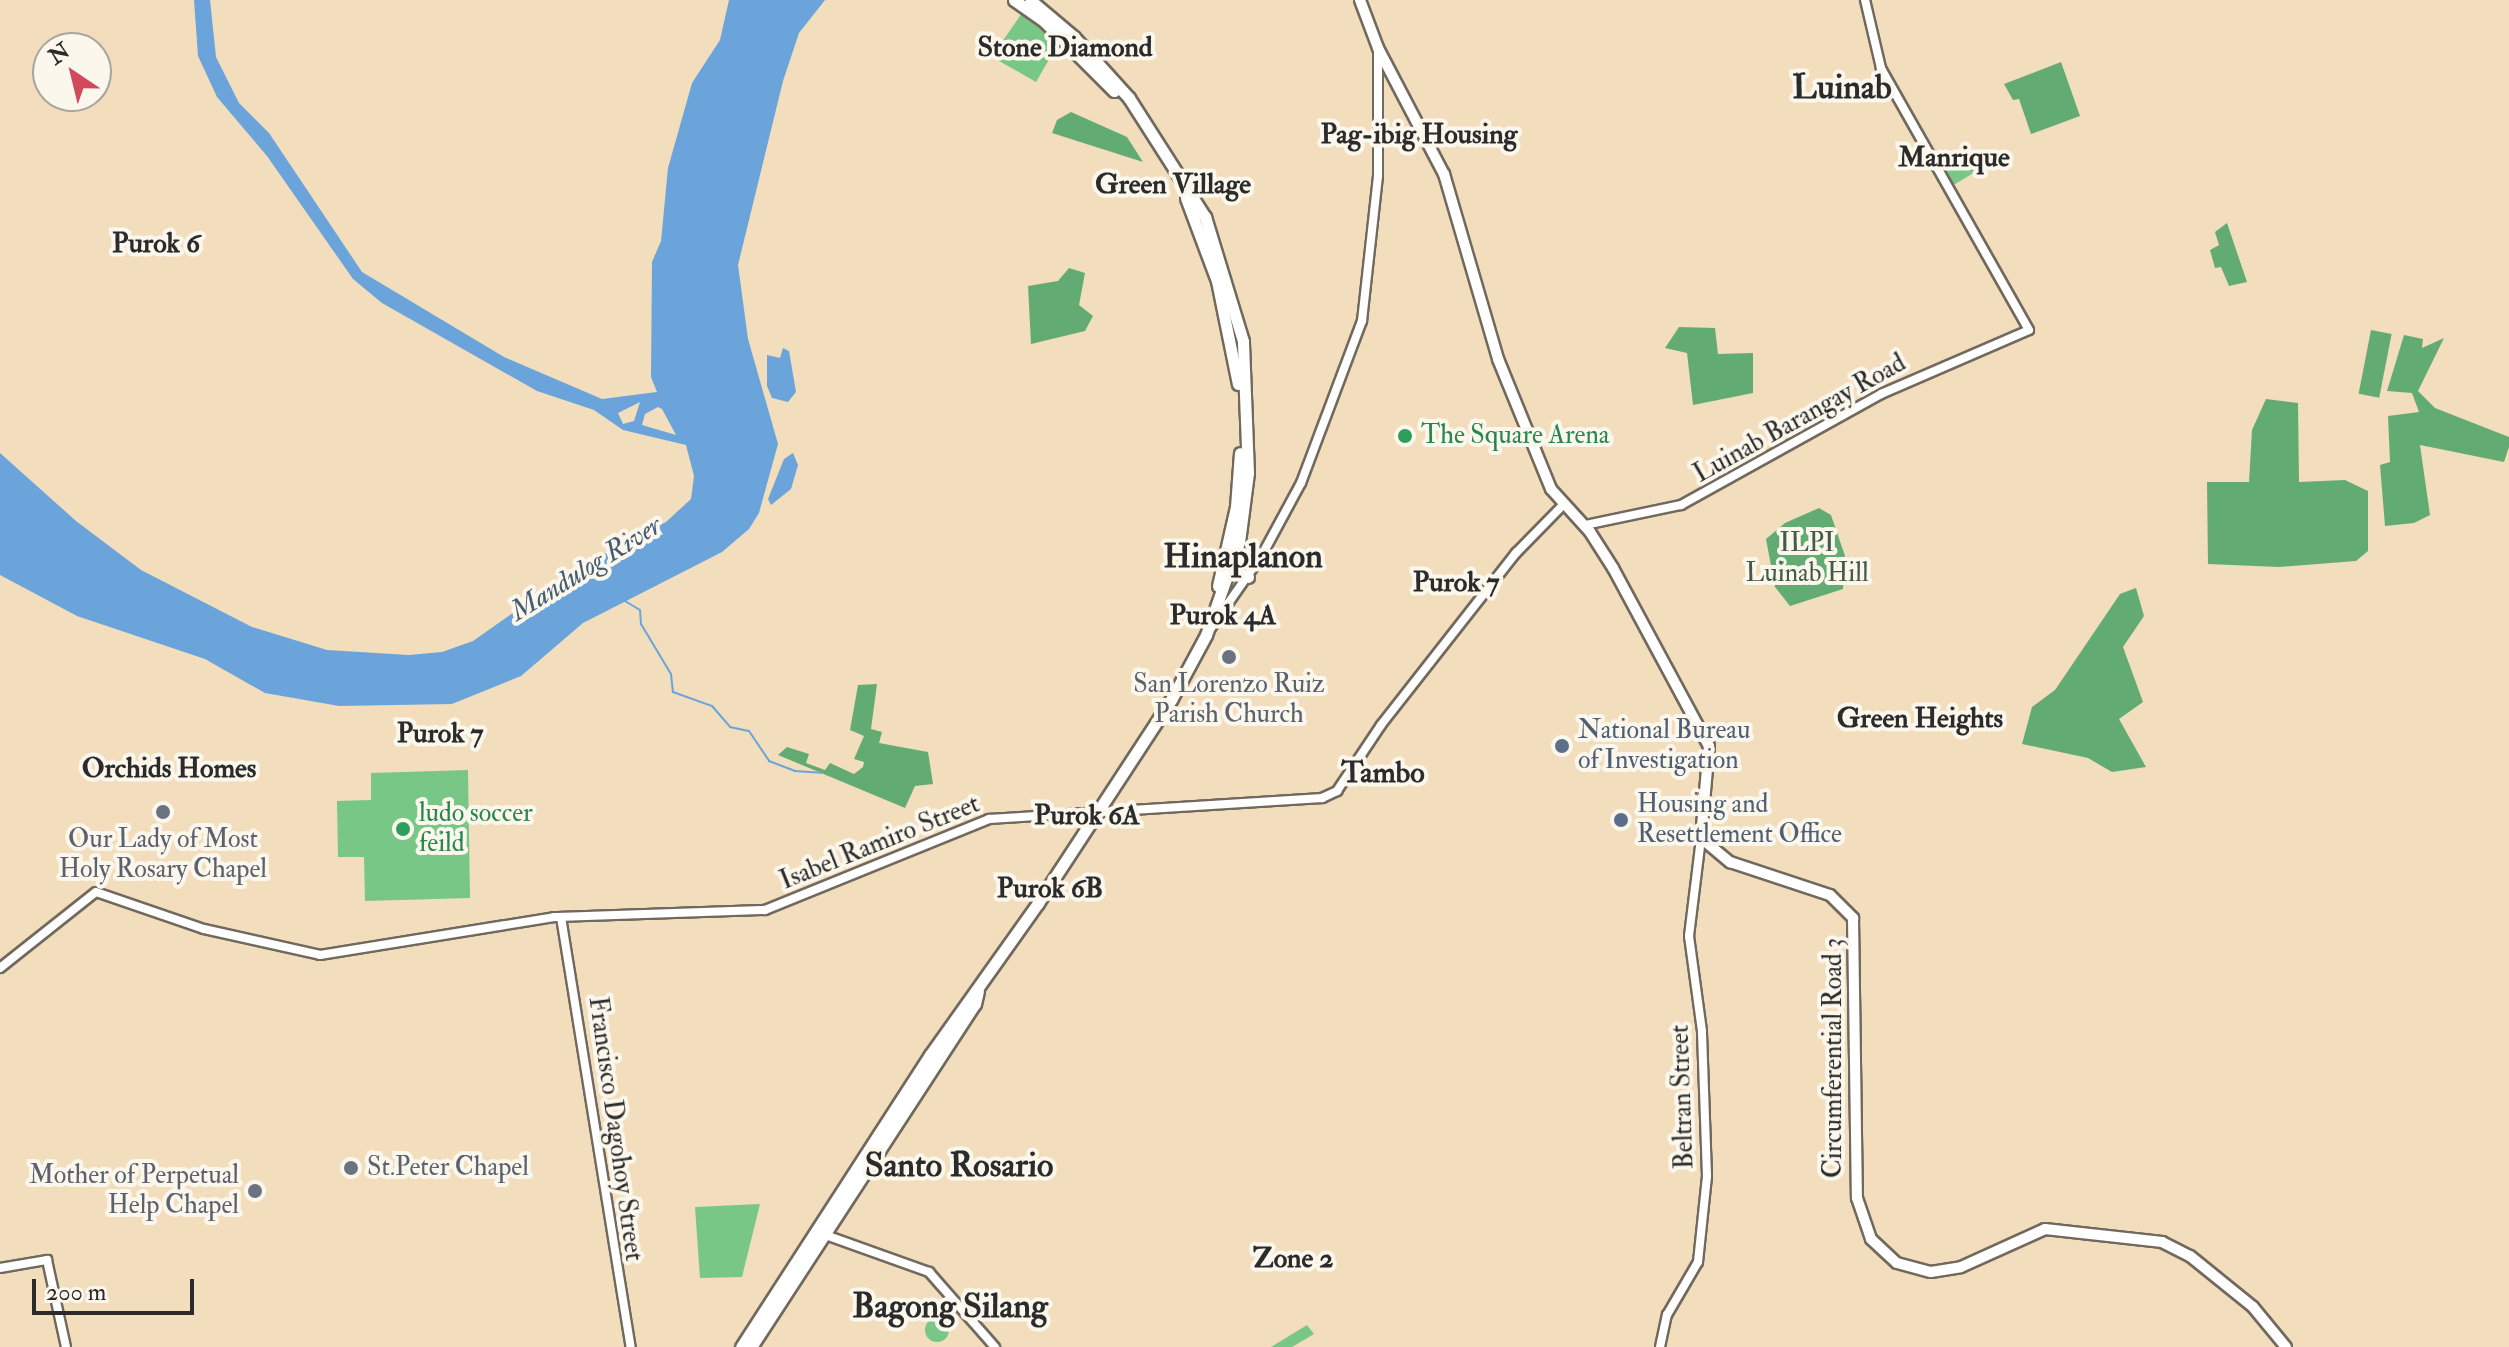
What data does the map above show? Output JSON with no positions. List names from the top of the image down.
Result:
{
  "streets": {
    "main road": ["Circumferential Road 3"],
    "street": [
      "Luinab Barangay Road",
      "Isabel Ramiro Street",
      "Beltran Street",
      "Francisco Dagohoy Street"
    ]
  },
  "crossings": [
    ["Isabel Ramiro Street", "Francisco Dagohoy Street"],
    ["Circumferential Road 3", "Beltran Street"]
  ],
  "districts": [
    "Stone Diamond",
    "Luinab",
    "Pag-ibig Housing",
    "Manrique",
    "Green Village",
    "Purok 6",
    "Hinaplanon",
    "Purok 7",
    "Purok 4A",
    "Green Heights",
    "Purok 7",
    "Orchids Homes",
    "Tambo",
    "Purok 6A",
    "Purok 6B",
    "Santo Rosario",
    "Zone 2",
    "Bagong Silang"
  ],
  "water": ["Mandulog River"],
  "parks": ["ILPI Luinab Hill"],
  "places": [
    "The Square Arena",
    "San Lorenzo Ruiz Parish Church",
    "National Bureau of Investigation",
    "Our Lady of Most Holy Rosary Chapel",
    "Housing and Resettlement Office",
    "ludo soccer feild",
    "St.Peter Chapel",
    "Mother of Perpetual Help Chapel"
  ],
  "scale_bar": "200 m",
  "north": "top left"
}
